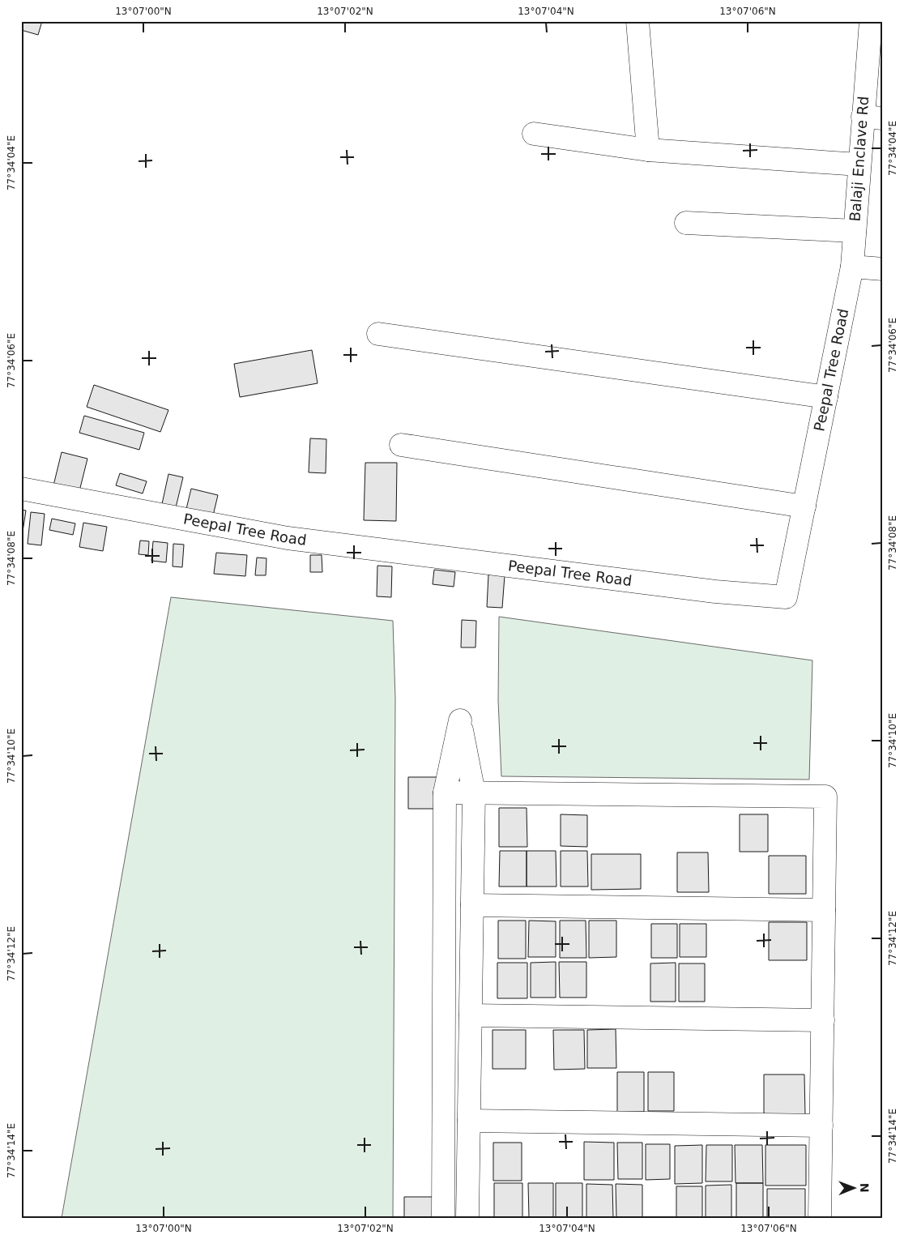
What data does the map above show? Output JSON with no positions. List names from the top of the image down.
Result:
{
  "streets": {
    "street": ["Balaji Enclave Rd", "Peepal Tree Road"]
  },
  "crossings": [
    ["Balaji Enclave Rd", "Peepal Tree Road"]
  ],
  "north": "right",
  "coordinates": [
    "13°07'00\"N",
    "13°07'02\"N",
    "13°07'04\"N",
    "13°07'06\"N",
    "77°34'04\"E",
    "77°34'06\"E",
    "77°34'08\"E",
    "77°34'10\"E",
    "77°34'12\"E",
    "77°34'14\"E"
  ]
}
